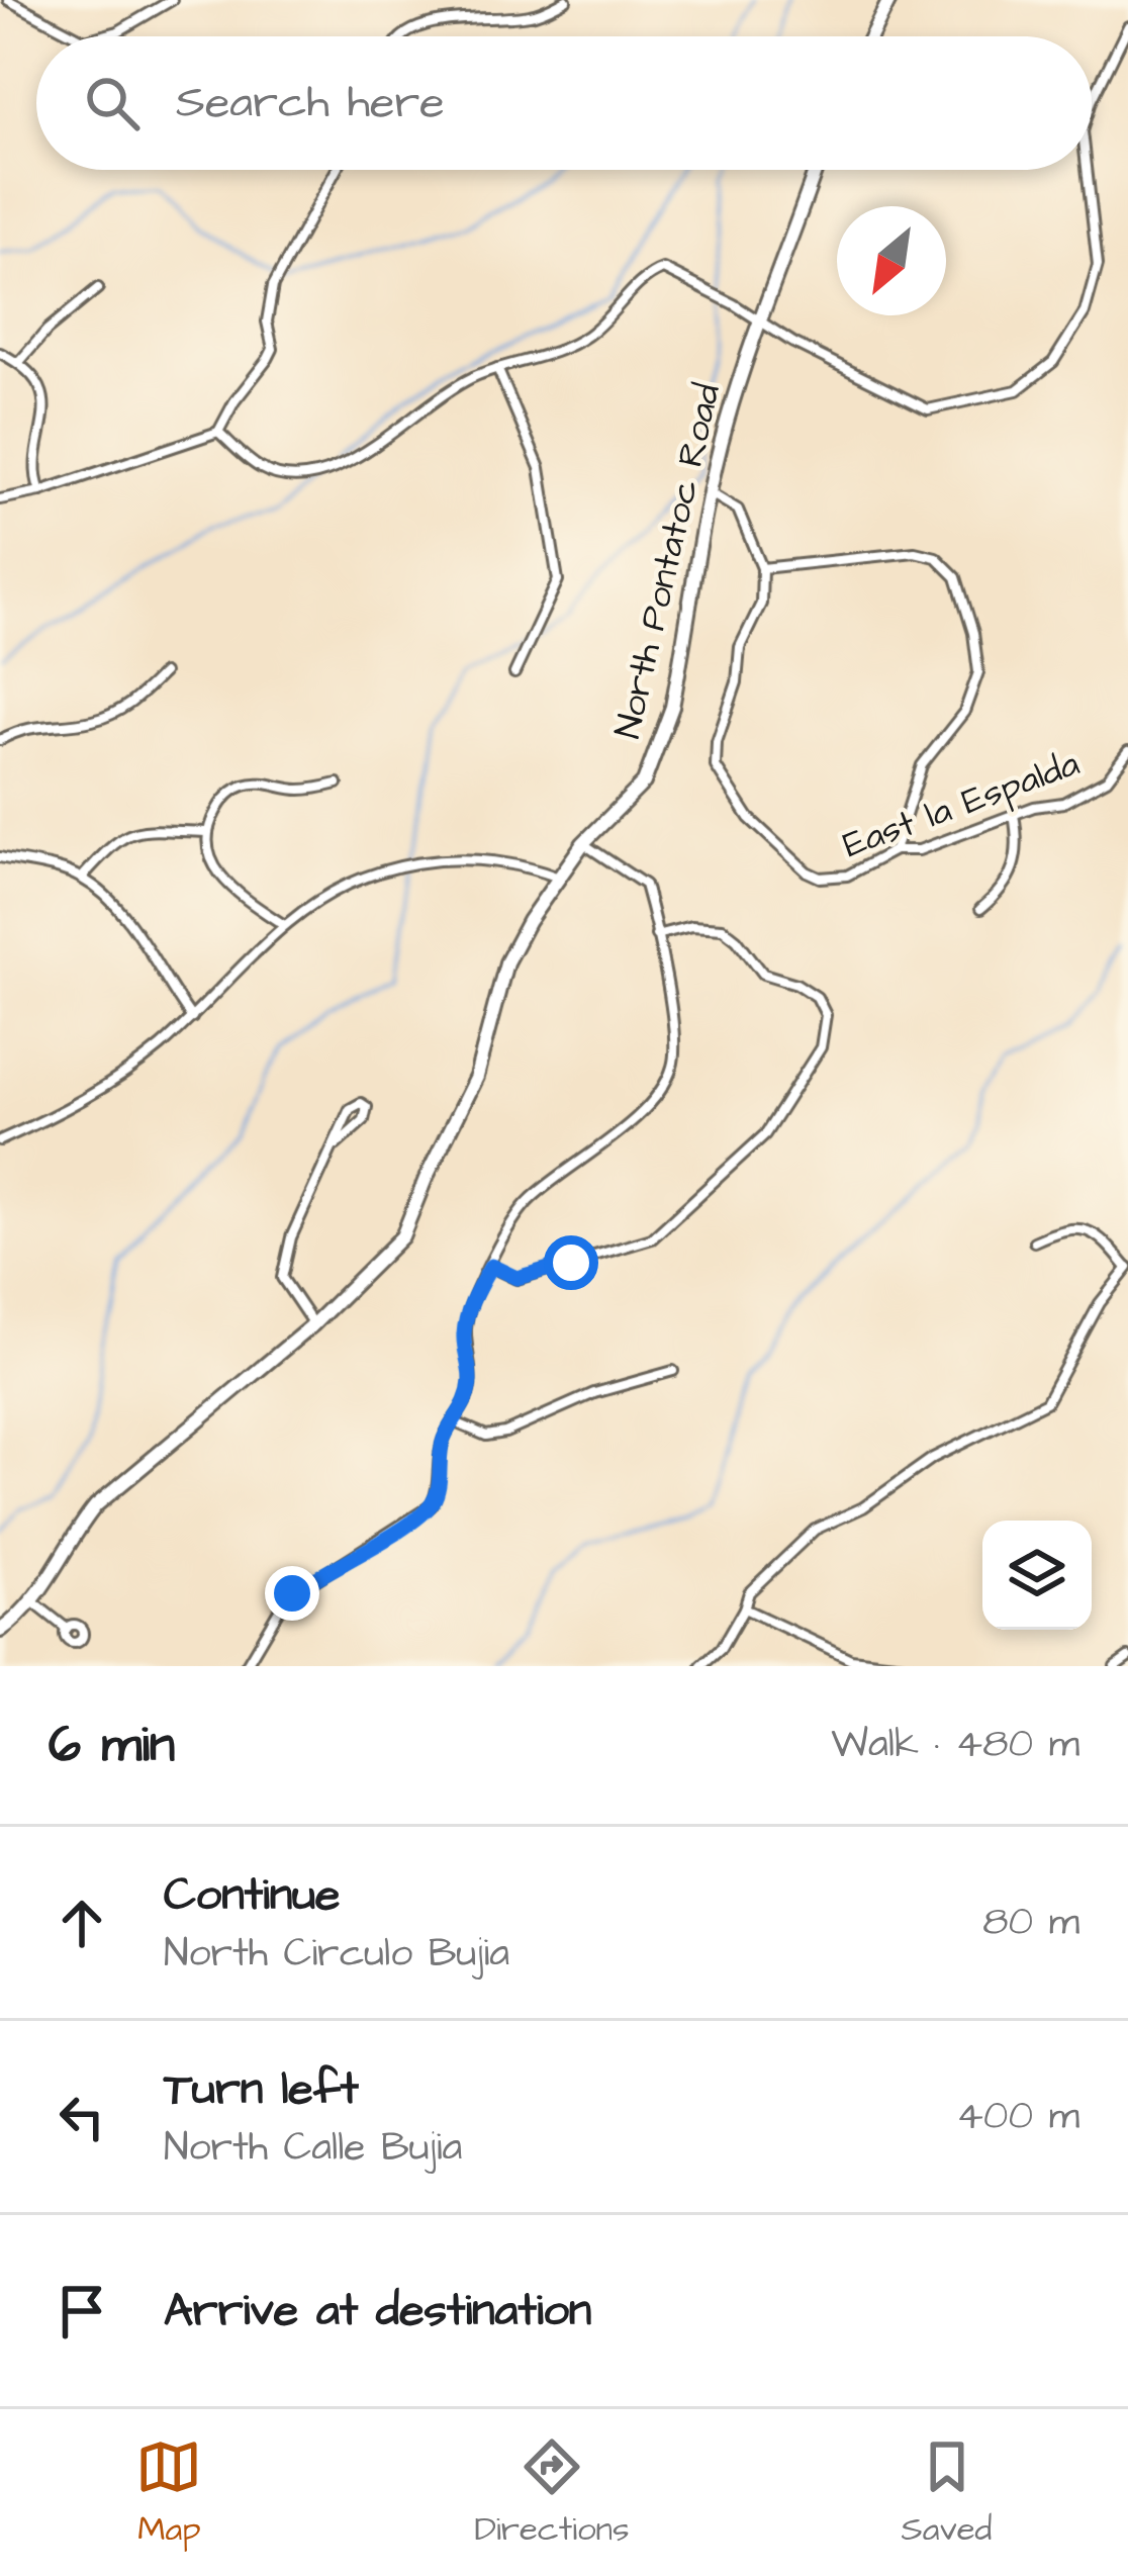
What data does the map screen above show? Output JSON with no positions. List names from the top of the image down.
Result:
{
  "streets": {
    "street": ["North Pontatoc Road", "East la Espalda"]
  },
  "north": "bottom left",
  "page": {
    "search": "Search here",
    "heading": ["6 min", "Walk · 480 m"],
    "list": [
      ["Continue", "North Circulo Bujia", "80 m"],
      ["Turn left", "North Calle Bujia", "400 m"],
      "Arrive at destination"
    ],
    "nav": ["Map", "Directions", "Saved"]
  }
}
